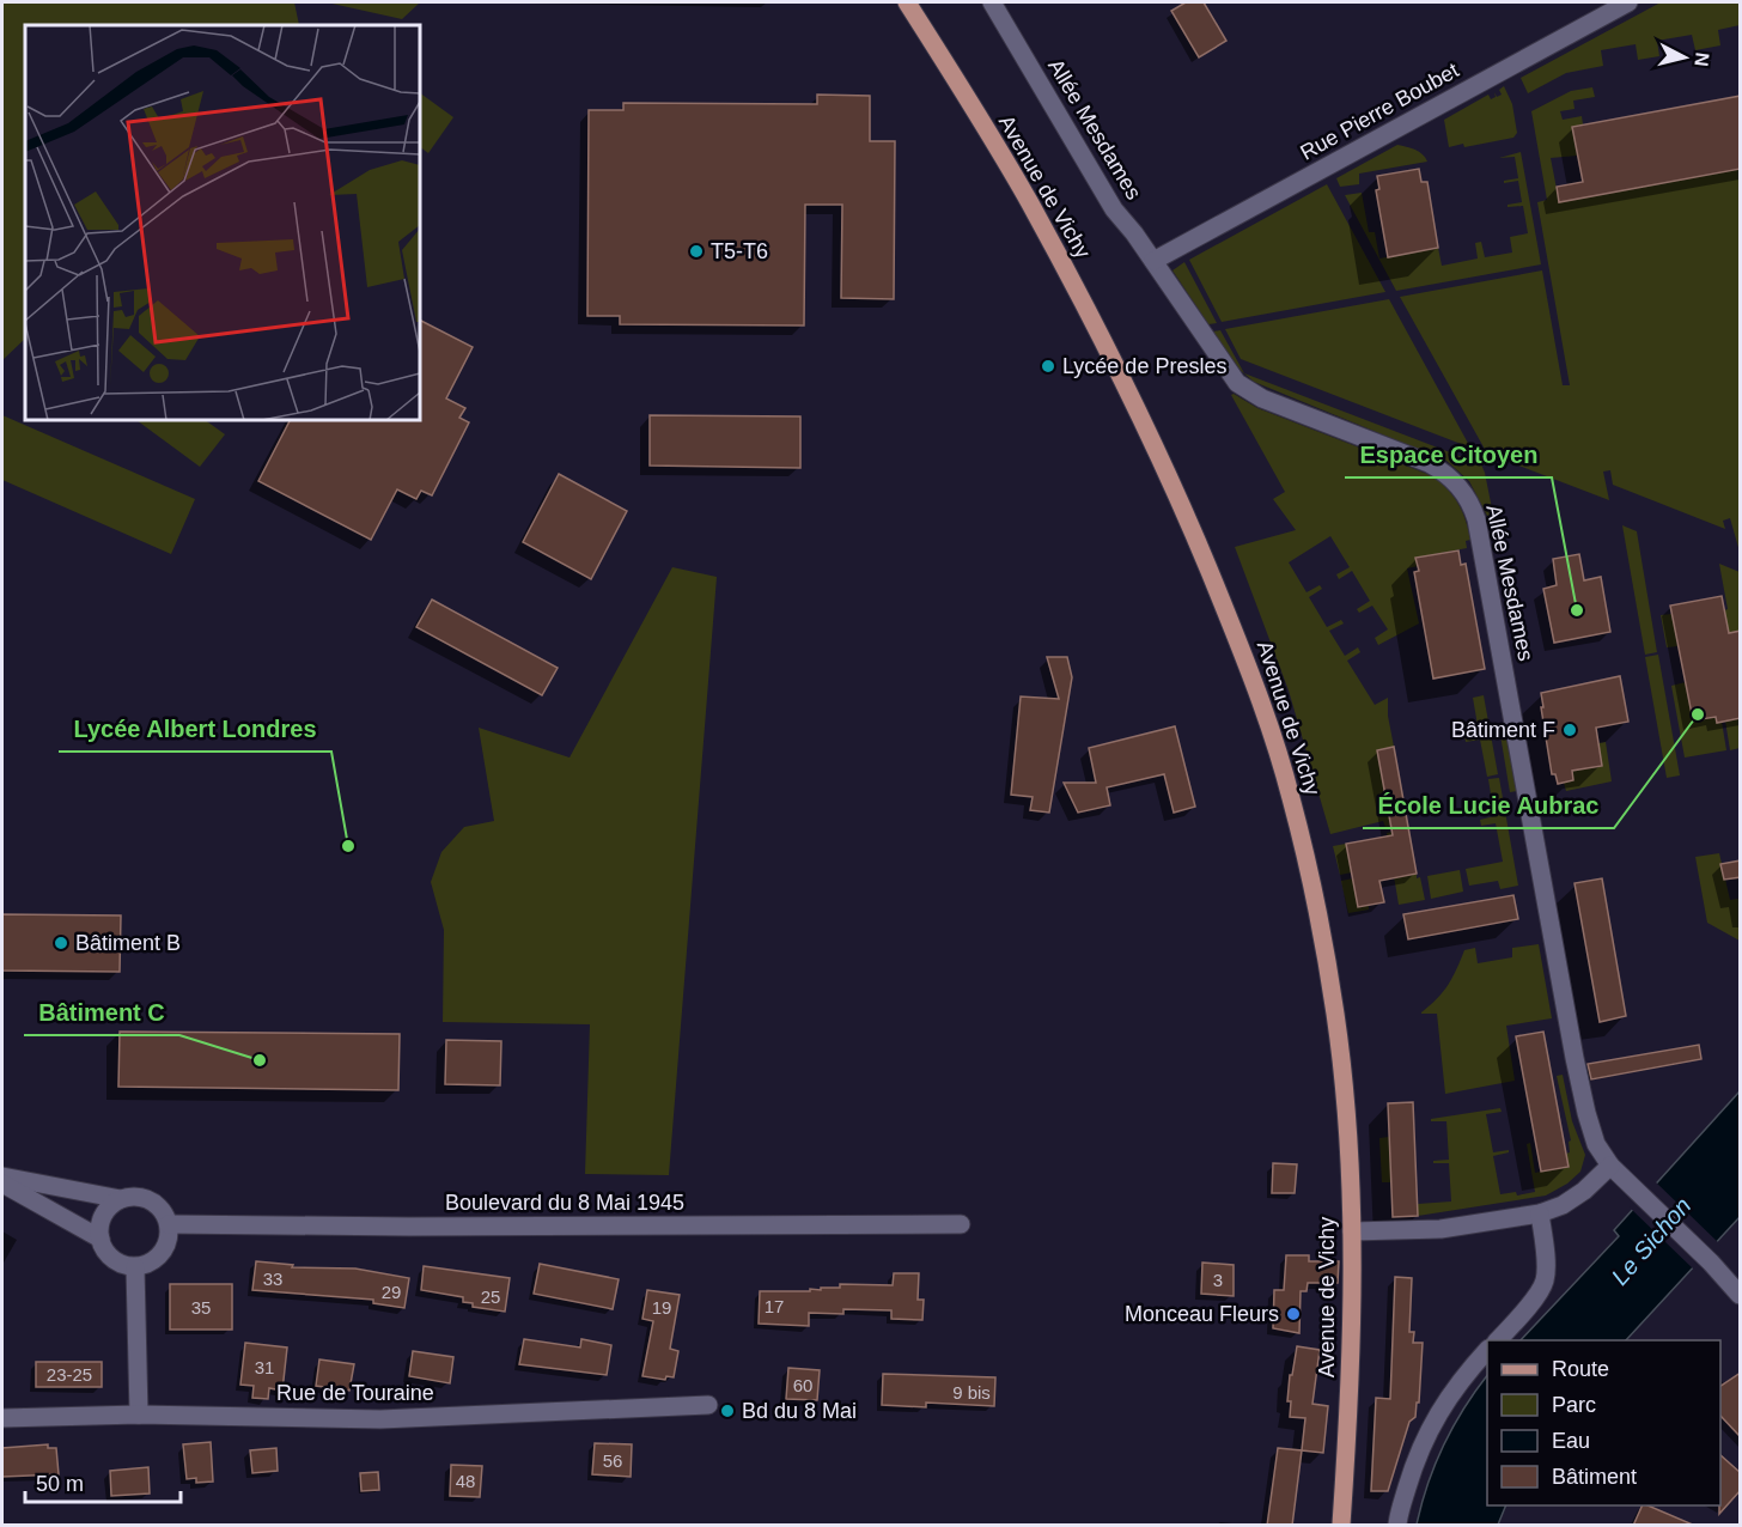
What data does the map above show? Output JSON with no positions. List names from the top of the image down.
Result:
{
  "streets": {
    "main road": ["Avenue de Vichy"],
    "street": [
      "Rue Pierre Boubet",
      "Allée Mesdames",
      "Boulevard du 8 Mai 1945",
      "Rue de Touraine"
    ]
  },
  "crossings": [
    ["Rue Pierre Boubet", "Allée Mesdames"]
  ],
  "water": ["Le Sichon"],
  "places": [
    "T5-T6",
    "Lycée de Presles",
    "Espace Citoyen",
    "École Lucie Aubrac",
    "Bâtiment F",
    "Lycée Albert Londres",
    "Bâtiment B",
    "Bâtiment C",
    "Monceau Fleurs",
    "Bd du 8 Mai"
  ],
  "house_numbers": [
    "33",
    "3",
    "29",
    "25",
    "17",
    "35",
    "19",
    "31",
    "23-25",
    "60",
    "9 bis",
    "56",
    "48"
  ],
  "legend": [
    "Route",
    "Parc",
    "Eau",
    "Bâtiment"
  ],
  "scale_bar": "50 m",
  "north": "right"
}
